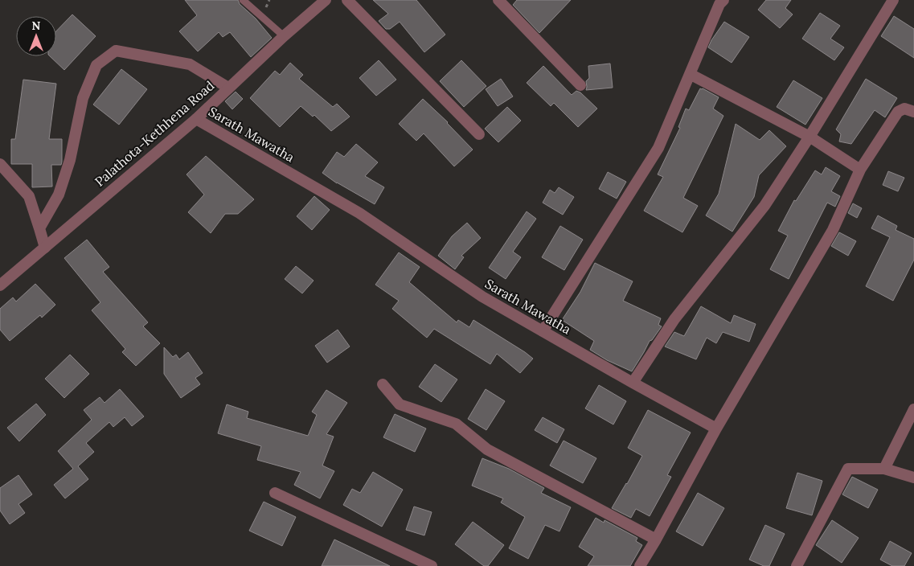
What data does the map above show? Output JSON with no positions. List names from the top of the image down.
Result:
{
  "streets": {
    "street": ["Palathota-Kethhena Road", "Sarath Mawatha"]
  },
  "crossings": [
    ["Palathota-Kethhena Road", "Sarath Mawatha"]
  ],
  "north": "top"
}
